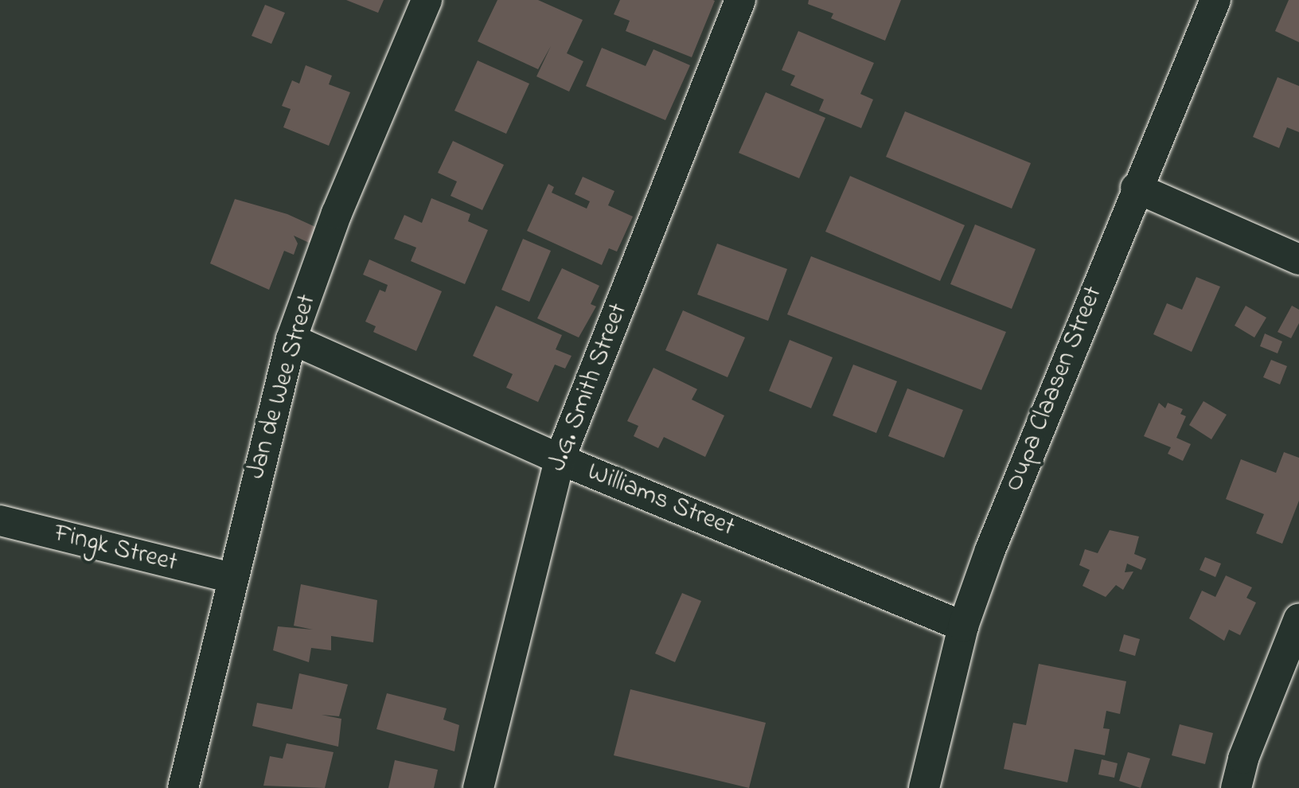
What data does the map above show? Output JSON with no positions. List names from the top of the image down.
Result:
{
  "streets": {
    "street": [
      "Jan de Wee Street",
      "J.G. Smith Street",
      "Oupa Claasen Street",
      "Williams Street",
      "Fingk Street"
    ]
  },
  "crossings": [
    ["Jan de Wee Street", "Williams Street"],
    ["Jan de Wee Street", "Fingk Street"],
    ["J.G. Smith Street", "Williams Street"],
    ["Oupa Claasen Street", "Williams Street"]
  ]
}
